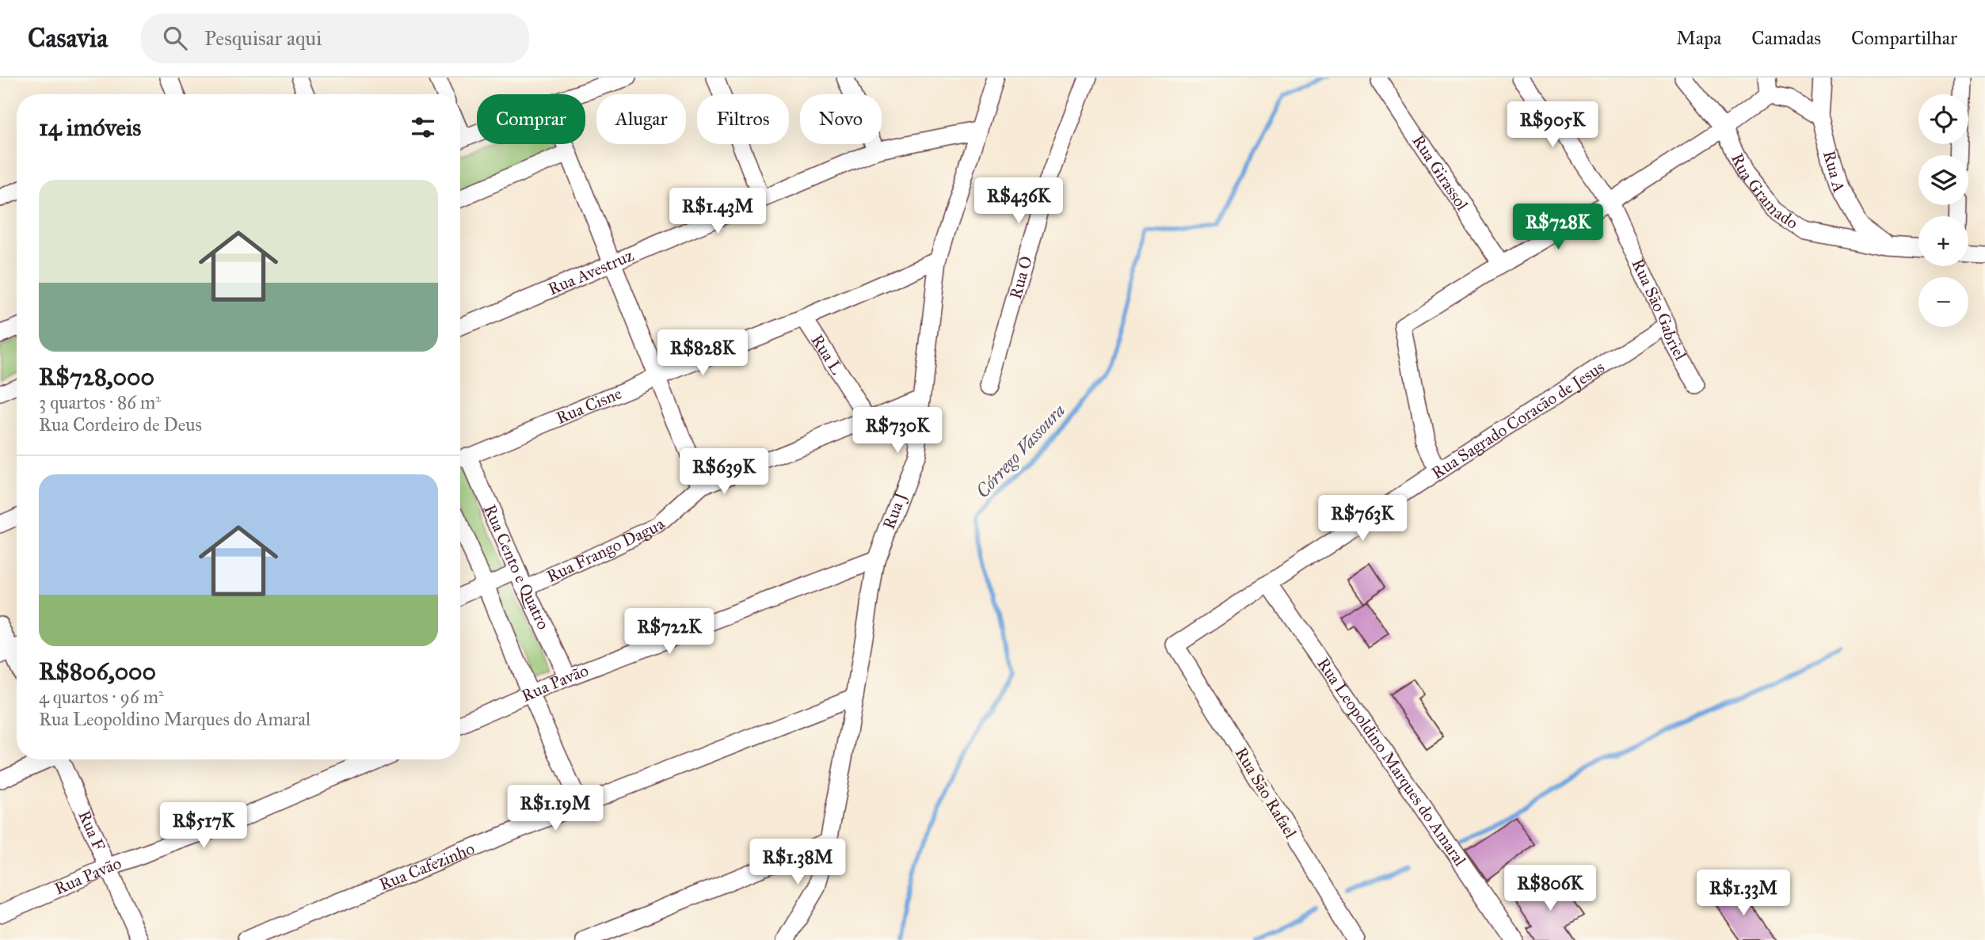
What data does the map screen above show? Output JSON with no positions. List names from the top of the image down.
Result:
{
  "streets": {
    "street": [
      "Rua A",
      "Rua Girassol",
      "Rua Gramado",
      "Rua Avestruz",
      "Rua O",
      "Rua São Gabriel",
      "Rua L",
      "Rua Cisne",
      "Rua Sagrado Coracão de Jesus",
      "Rua J",
      "Rua Frango Dagua",
      "Rua Cento e Quatro",
      "Rua Pavão",
      "Rua Leopoldino Marques do Amaral",
      "Rua São Rafael",
      "Rua F",
      "Rua Cafezinho"
    ]
  },
  "crossings": [
    ["Rua A", "Rua Gramado"],
    ["Rua Avestruz", "Rua J"],
    ["Rua São Gabriel", "Rua Sagrado Coracão de Jesus"],
    ["Rua L", "Rua Cisne"],
    ["Rua L", "Rua Frango Dagua"],
    ["Rua Cisne", "Rua J"],
    ["Rua Cisne", "Rua Cento e Quatro"],
    ["Rua Sagrado Coracão de Jesus", "Rua Leopoldino Marques do Amaral"],
    ["Rua Sagrado Coracão de Jesus", "Rua São Rafael"],
    ["Rua J", "Rua Frango Dagua"],
    ["Rua J", "Rua Pavão"],
    ["Rua J", "Rua Cafezinho"],
    ["Rua Frango Dagua", "Rua Cento e Quatro"],
    ["Rua Cento e Quatro", "Rua Pavão"],
    ["Rua Pavão", "Rua F"]
  ],
  "water": ["Córrego Vassoura"],
  "page": {
    "header": "Casavia",
    "search": "Pesquisar aqui",
    "nav": ["Mapa", "Camadas", "Compartilhar"],
    "map_buttons": ["+", "−"],
    "chip": [
      "Comprar",
      "Alugar",
      "Filtros",
      "Novo"
    ],
    "heading": "14 imóveis",
    "price": [
      "R$905K",
      "R$436K",
      "R$1.43M",
      "R$728K",
      "R$828K",
      "R$730K",
      "R$639K",
      "R$763K",
      "R$722K",
      "R$1.19M",
      "R$517K",
      "R$1.38M",
      "R$806K",
      "R$1.33M"
    ],
    "list": [
      {
        "name": "R$728,000",
        "note": "3 quartos · 86 m² · Rua Cordeiro de Deus"
      },
      {
        "name": "R$806,000",
        "note": "4 quartos · 96 m² · Rua Leopoldino Marques do Amaral"
      }
    ]
  }
}
